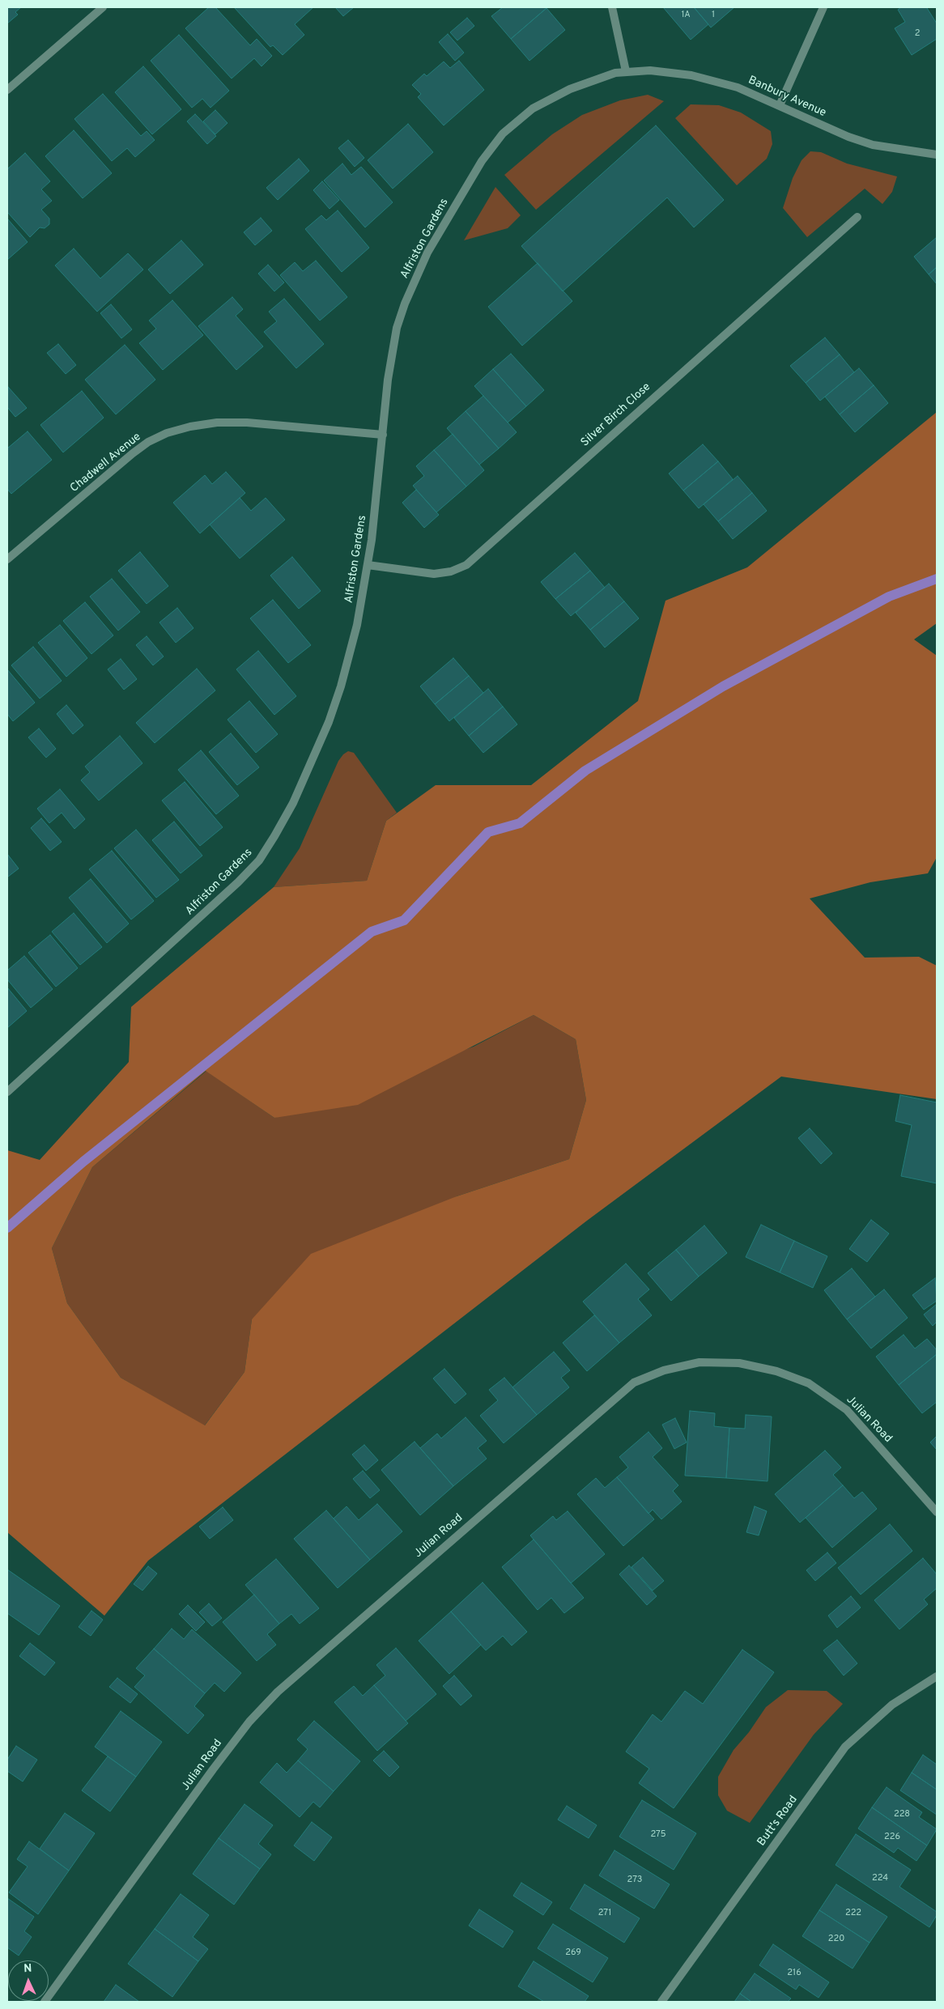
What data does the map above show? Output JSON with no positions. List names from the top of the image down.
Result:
{
  "streets": {
    "street": [
      "Banbury Avenue",
      "Alfriston Gardens",
      "Silver Birch Close",
      "Chadwell Avenue",
      "Julian Road",
      "Butt's Road"
    ]
  },
  "crossings": [
    ["Banbury Avenue", "Alfriston Gardens"],
    ["Alfriston Gardens", "Silver Birch Close"],
    ["Alfriston Gardens", "Chadwell Avenue"]
  ],
  "house_numbers": [
    "1A",
    "1",
    "2",
    "228",
    "275",
    "226",
    "224",
    "273",
    "271",
    "222",
    "220",
    "269",
    "216"
  ],
  "north": "top"
}
